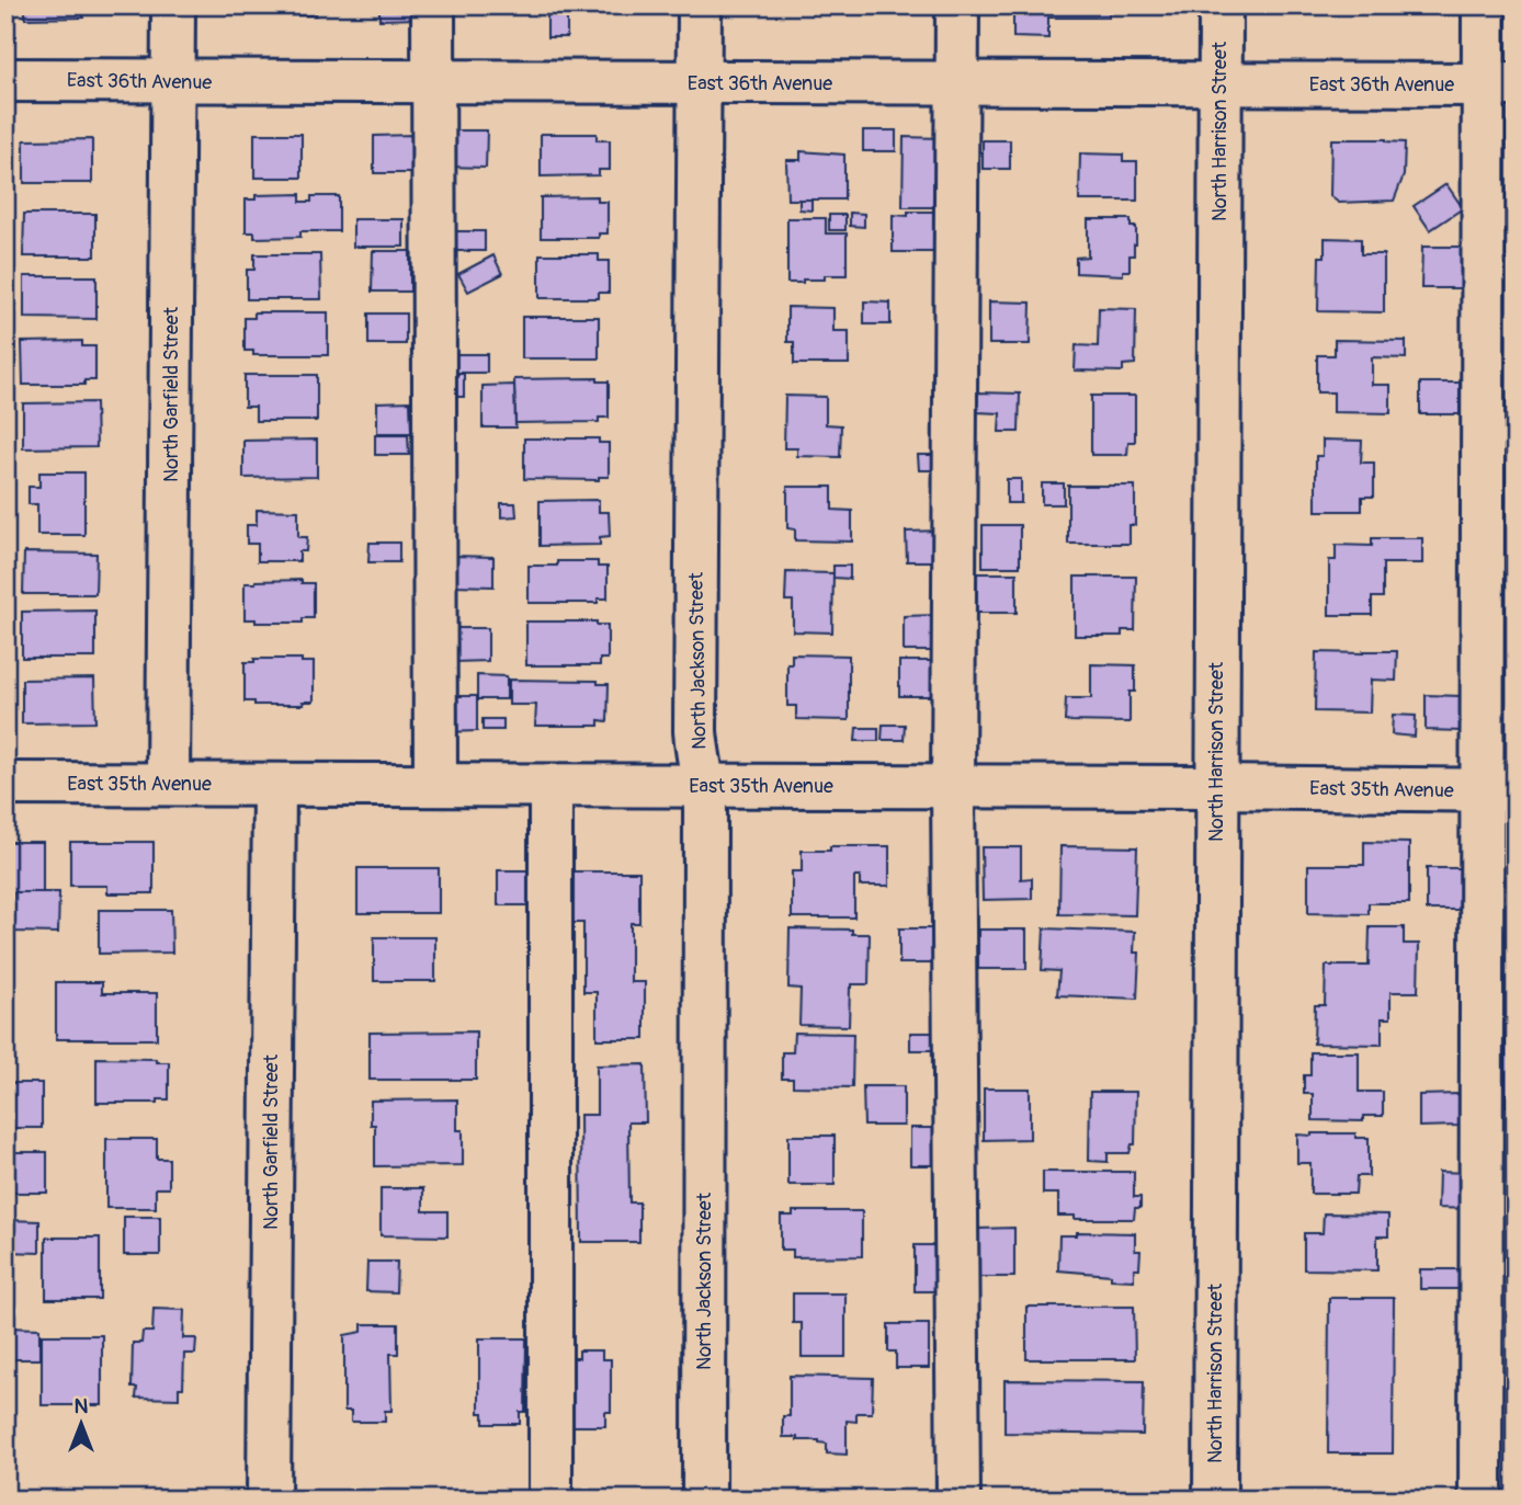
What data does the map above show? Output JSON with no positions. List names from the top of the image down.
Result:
{
  "streets": {
    "street": [
      "East 36th Avenue",
      "North Harrison Street",
      "North Garfield Street",
      "North Jackson Street",
      "East 35th Avenue"
    ]
  },
  "crossings": [
    ["East 36th Avenue", "North Harrison Street"],
    ["East 36th Avenue", "North Garfield Street"],
    ["East 36th Avenue", "North Jackson Street"],
    ["North Harrison Street", "East 35th Avenue"],
    ["North Garfield Street", "East 35th Avenue"],
    ["North Jackson Street", "East 35th Avenue"]
  ],
  "north": "top"
}
